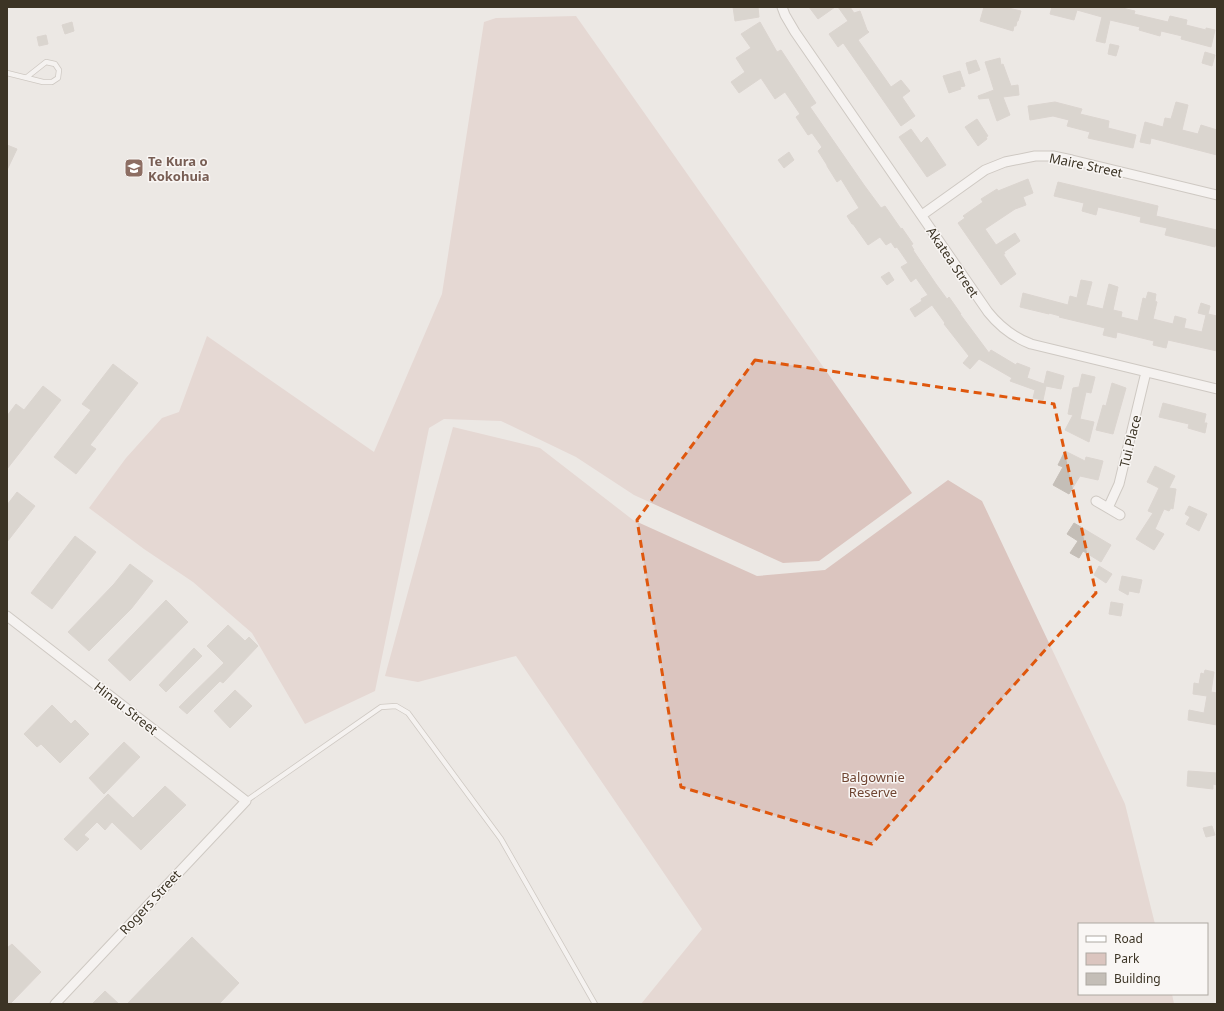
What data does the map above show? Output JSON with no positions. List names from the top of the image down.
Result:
{
  "streets": {
    "street": [
      "Maire Street",
      "Akatea Street",
      "Tui Place",
      "Hinau Street",
      "Rogers Street"
    ]
  },
  "crossings": [
    ["Maire Street", "Akatea Street"],
    ["Akatea Street", "Tui Place"],
    ["Hinau Street", "Rogers Street"]
  ],
  "parks": ["Balgownie Reserve"],
  "places": {
    "school or university": ["Te Kura o Kokohuia"]
  },
  "legend": ["Road", "Park", "Building"]
}
